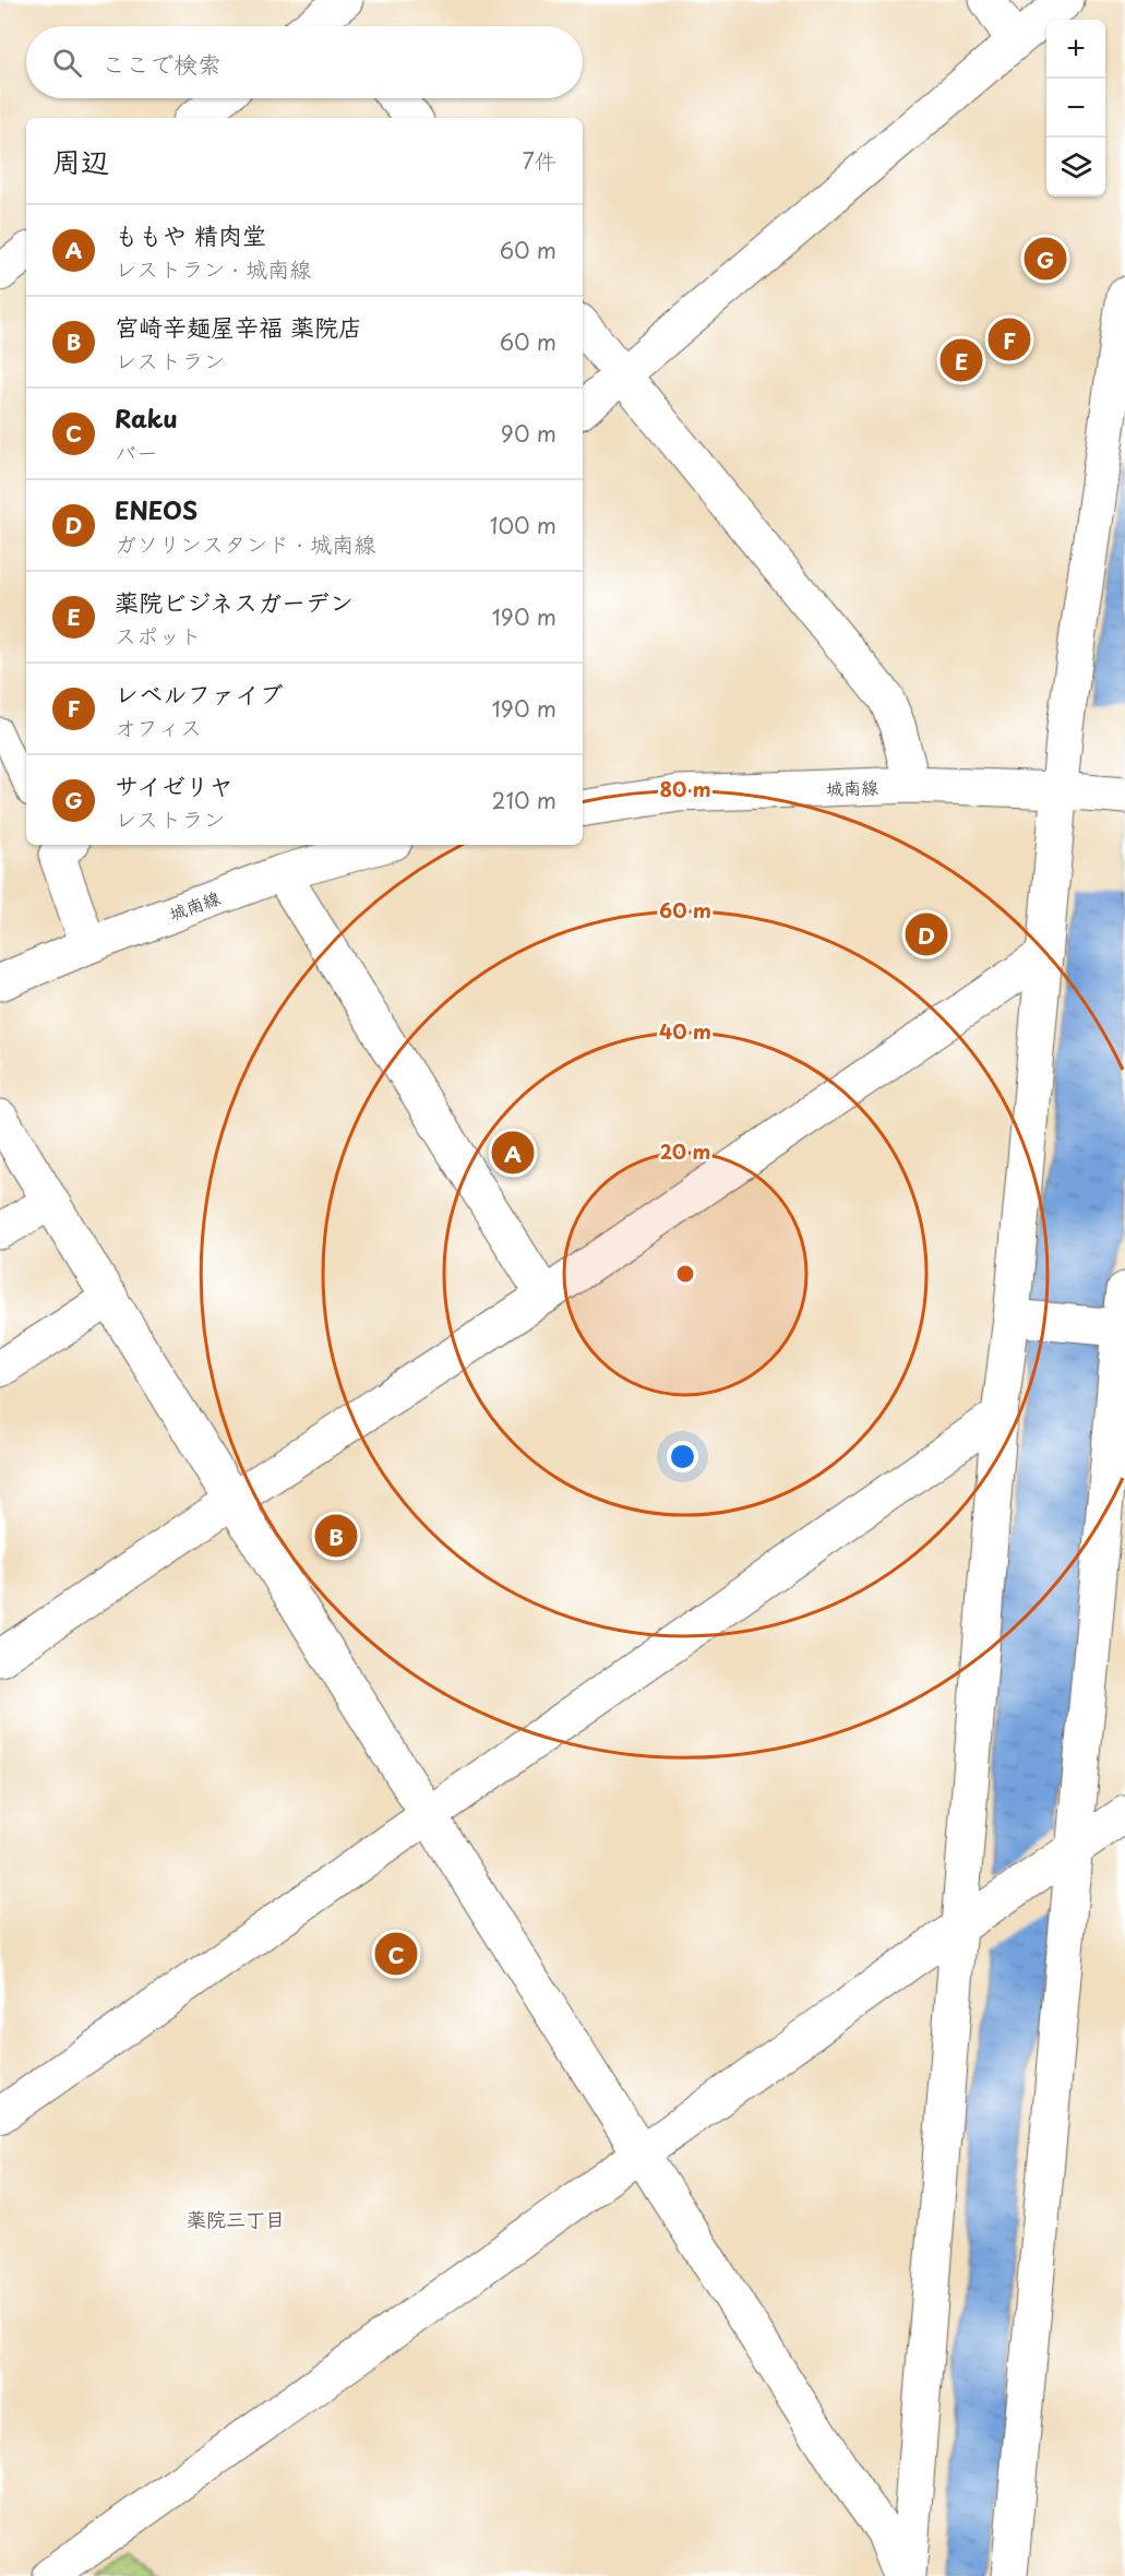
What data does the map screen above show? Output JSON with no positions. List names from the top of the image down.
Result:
{
  "streets": {
    "street": ["城南線"]
  },
  "districts": ["薬院三丁目"],
  "page": {
    "map_buttons": ["+", "−"],
    "search": "ここで検索",
    "heading": ["周辺", "7件"],
    "list": [
      {
        "mark": "A",
        "name": "ももや 精肉堂",
        "note": "レストラン · 城南線",
        "value": "60 m"
      },
      {
        "mark": "B",
        "name": "宮崎辛麺屋辛福 薬院店",
        "note": "レストラン",
        "value": "60 m"
      },
      {
        "mark": "C",
        "name": "Raku",
        "note": "バー",
        "value": "90 m"
      },
      {
        "mark": "D",
        "name": "ENEOS",
        "note": "ガソリンスタンド · 城南線",
        "value": "100 m"
      },
      {
        "mark": "E",
        "name": "薬院ビジネスガーデン",
        "note": "スポット",
        "value": "190 m"
      },
      {
        "mark": "F",
        "name": "レベルファイブ",
        "note": "オフィス",
        "value": "190 m"
      },
      {
        "mark": "G",
        "name": "サイゼリヤ",
        "note": "レストラン",
        "value": "210 m"
      }
    ],
    "pins": [
      "G",
      "F",
      "E",
      "D",
      "A",
      "B",
      "C"
    ]
  },
  "rings": [
    "80 m",
    "60 m",
    "40 m",
    "20 m"
  ]
}
